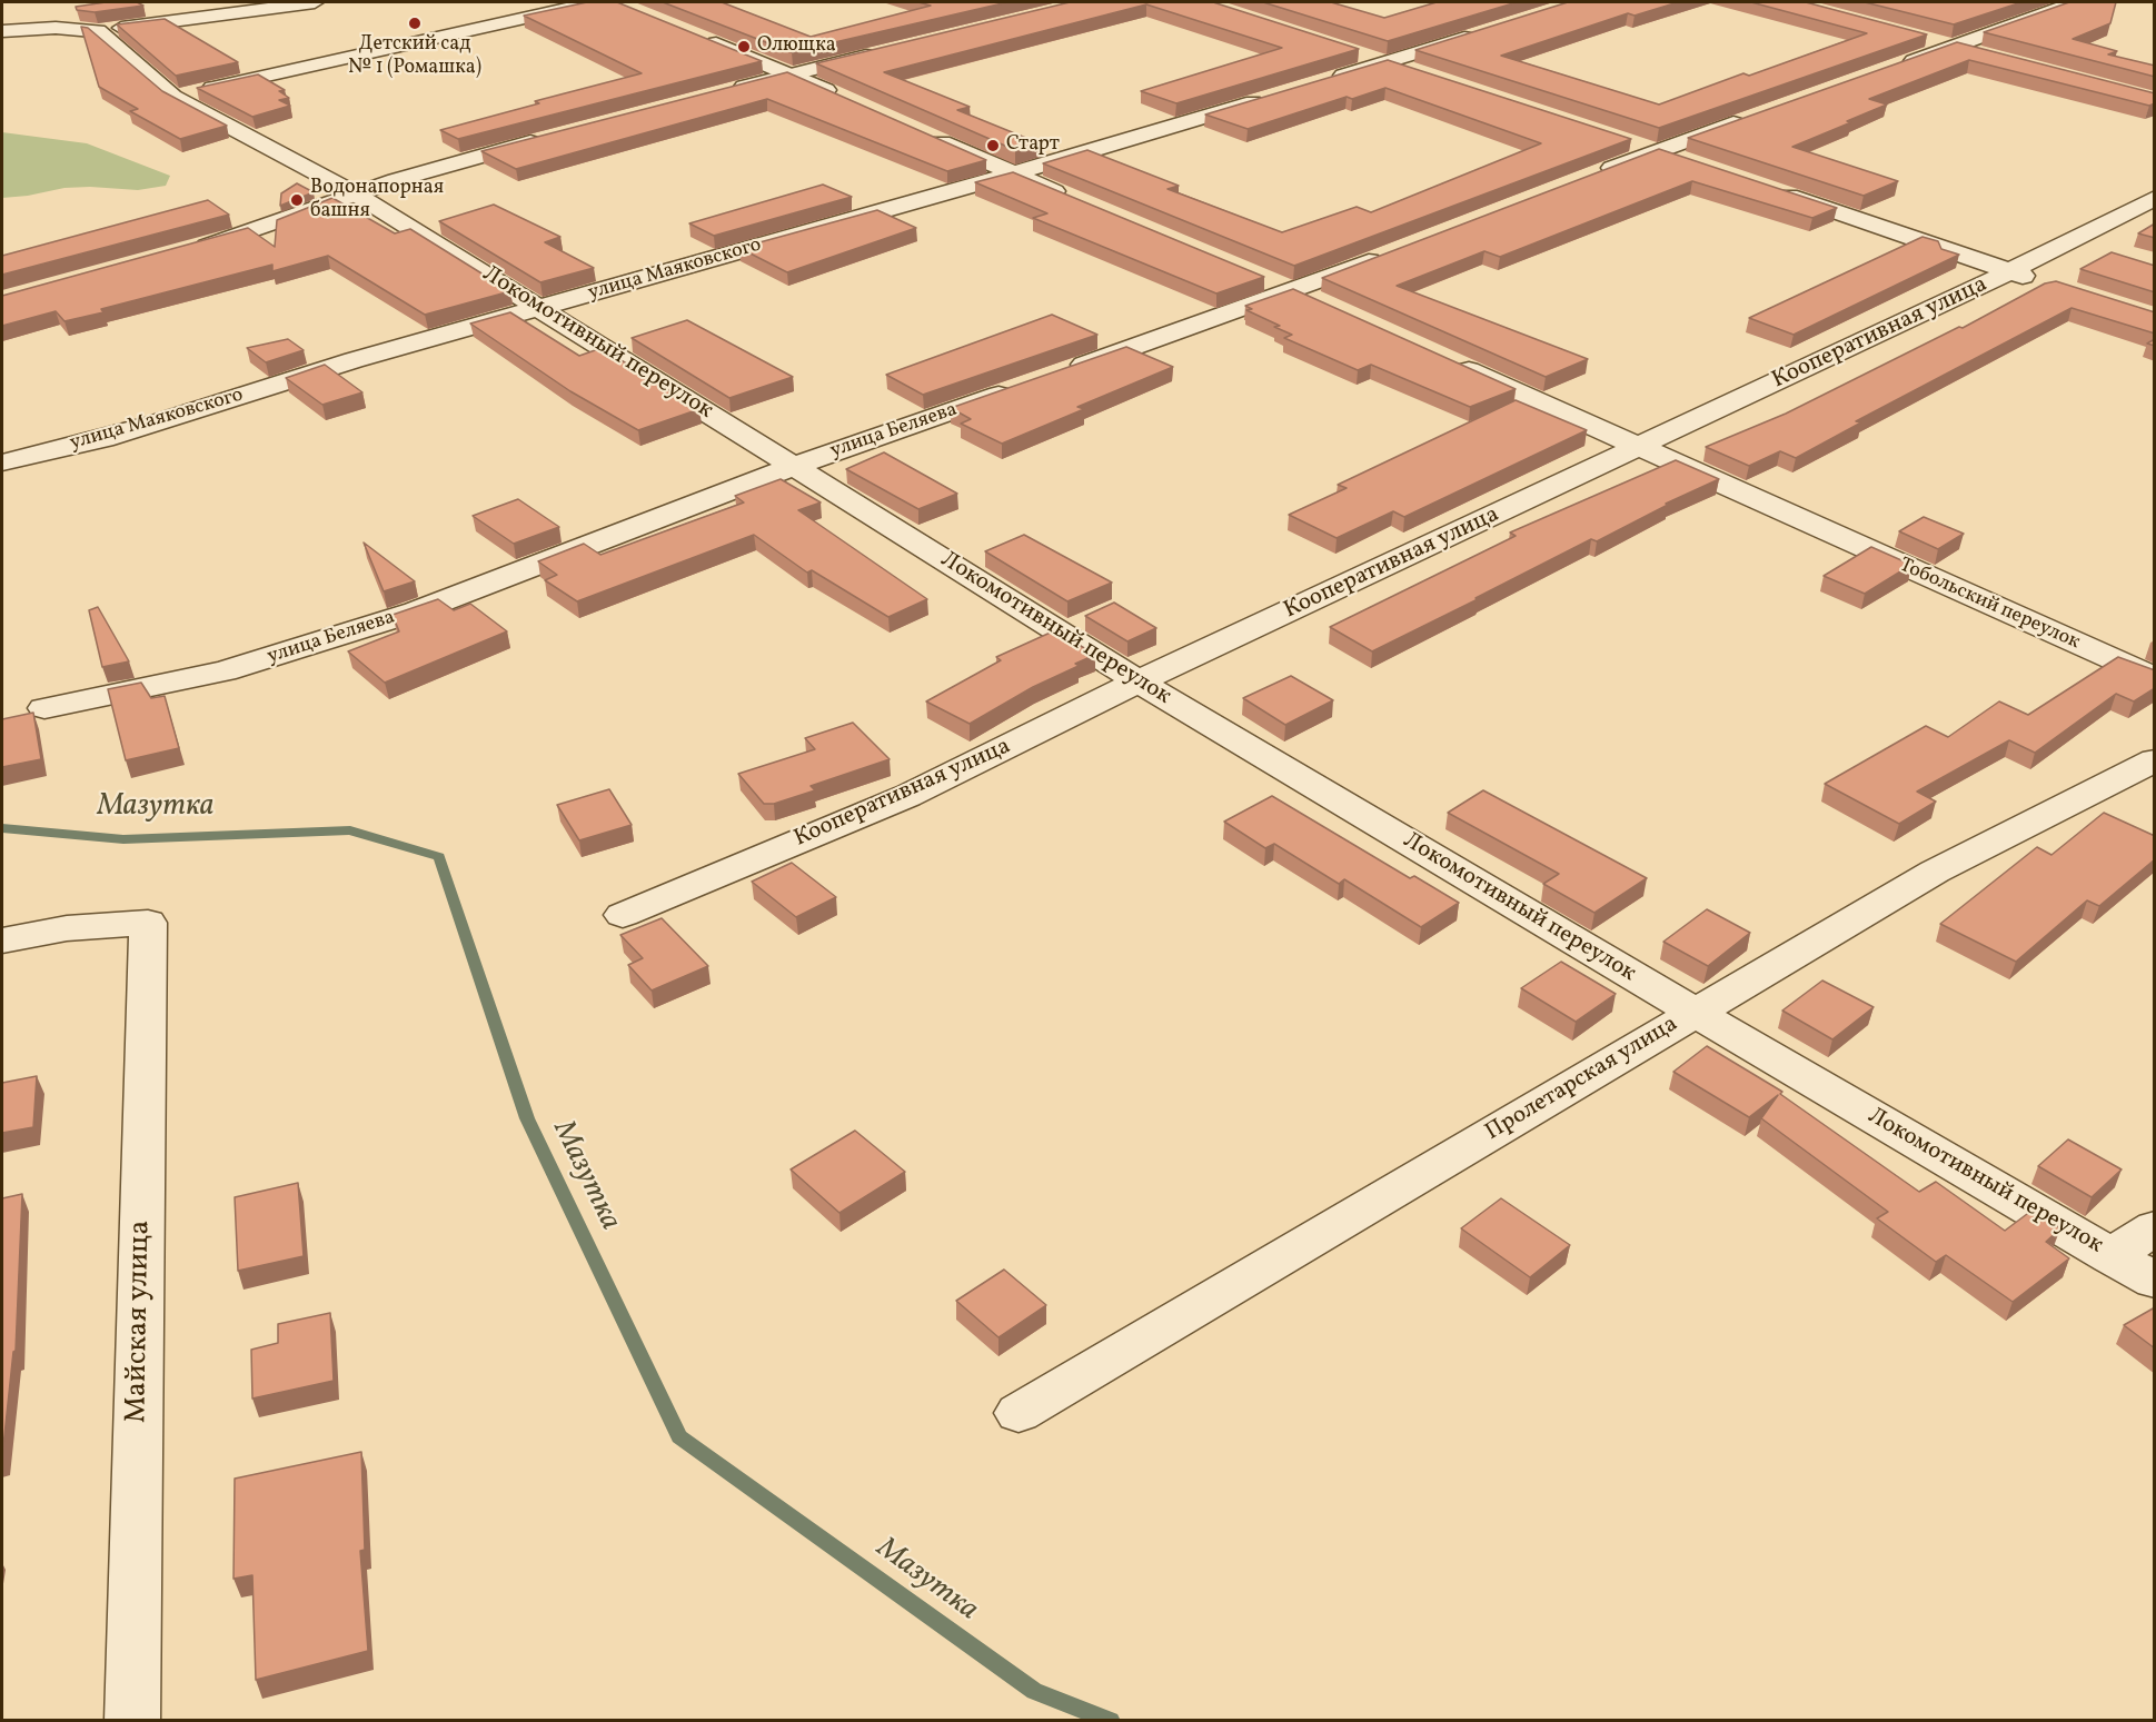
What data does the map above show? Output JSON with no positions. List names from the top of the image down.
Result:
{
  "streets": {
    "street": [
      "улица Маяковского",
      "Кооперативная улица",
      "Локомотивный переулок",
      "улица Беляева",
      "Тобольский переулок",
      "Пролетарская улица",
      "Майская улица"
    ]
  },
  "crossings": [
    ["улица Маяковского", "Локомотивный переулок"],
    ["Кооперативная улица", "Локомотивный переулок"],
    ["Кооперативная улица", "Тобольский переулок"],
    ["Локомотивный переулок", "улица Беляева"],
    ["Локомотивный переулок", "Пролетарская улица"]
  ],
  "water": ["Мазутка"],
  "places": [
    "Детский сад № 1 (Ромашка)",
    "Олющка",
    "Старт",
    "Водонапорная башня"
  ]
}
